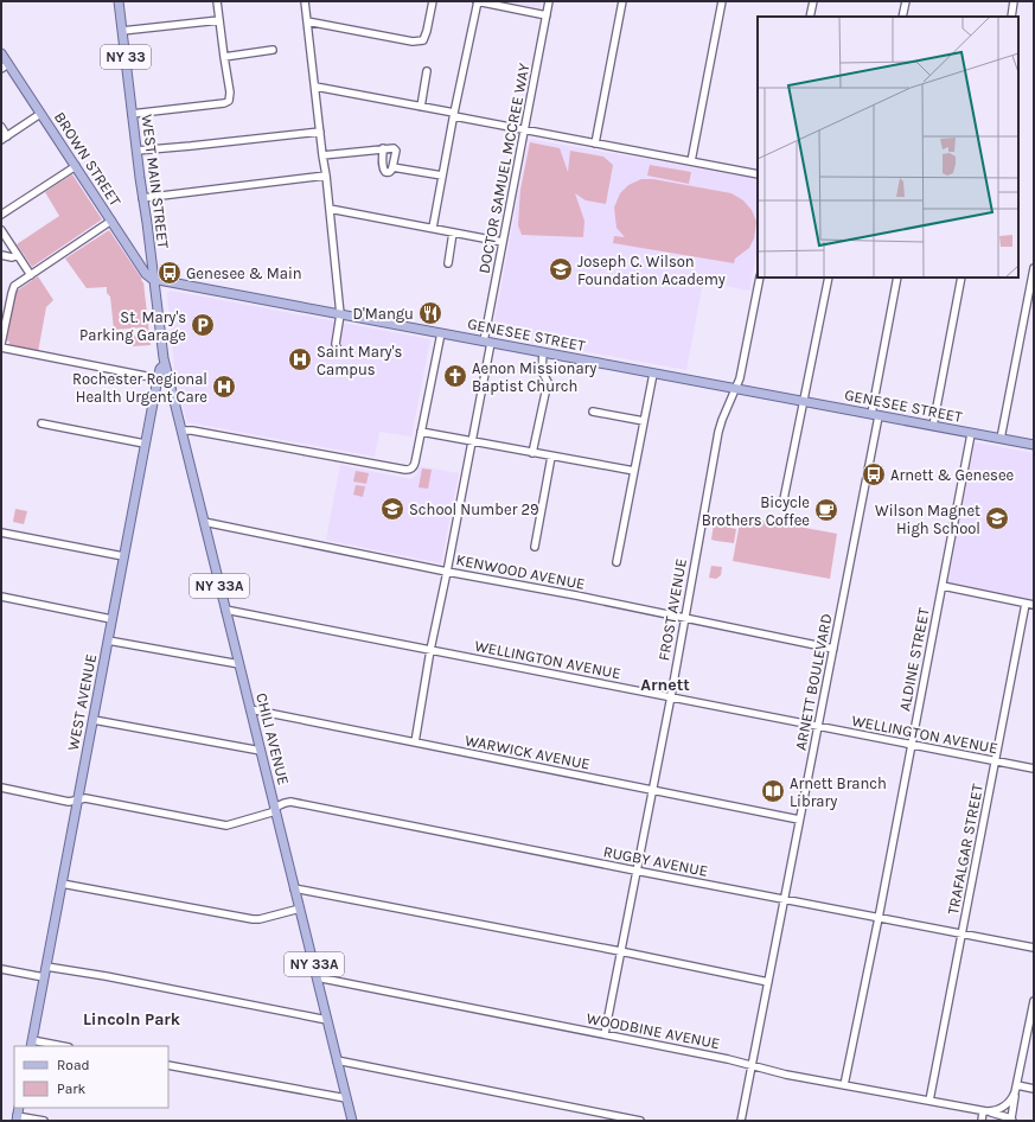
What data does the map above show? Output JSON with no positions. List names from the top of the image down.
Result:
{
  "streets": {
    "main road": [
      "NY 33",
      "BROWN STREET",
      "WEST MAIN STREET",
      "GENESEE STREET",
      "NY 33A",
      "WEST AVENUE",
      "CHILI AVENUE"
    ],
    "street": [
      "DOCTOR SAMUEL MCCREE WAY",
      "KENWOOD AVENUE",
      "FROST AVENUE",
      "WELLINGTON AVENUE",
      "ALDINE STREET",
      "ARNETT BOULEVARD",
      "WARWICK AVENUE",
      "TRAFALGAR STREET",
      "RUGBY AVENUE",
      "WOODBINE AVENUE"
    ]
  },
  "crossings": [
    ["BROWN STREET", "WEST MAIN STREET"],
    ["BROWN STREET", "GENESEE STREET"],
    ["DOCTOR SAMUEL MCCREE WAY", "GENESEE STREET"],
    ["DOCTOR SAMUEL MCCREE WAY", "KENWOOD AVENUE"],
    ["DOCTOR SAMUEL MCCREE WAY", "WELLINGTON AVENUE"],
    ["DOCTOR SAMUEL MCCREE WAY", "WARWICK AVENUE"],
    ["WEST MAIN STREET", "GENESEE STREET"],
    ["WEST MAIN STREET", "WEST AVENUE"],
    ["WEST MAIN STREET", "CHILI AVENUE"],
    ["GENESEE STREET", "FROST AVENUE"],
    ["GENESEE STREET", "ALDINE STREET"],
    ["GENESEE STREET", "ARNETT BOULEVARD"],
    ["KENWOOD AVENUE", "FROST AVENUE"],
    ["KENWOOD AVENUE", "ARNETT BOULEVARD"],
    ["KENWOOD AVENUE", "CHILI AVENUE"],
    ["FROST AVENUE", "WELLINGTON AVENUE"],
    ["FROST AVENUE", "WARWICK AVENUE"],
    ["FROST AVENUE", "RUGBY AVENUE"],
    ["FROST AVENUE", "WOODBINE AVENUE"],
    ["WELLINGTON AVENUE", "ALDINE STREET"],
    ["WELLINGTON AVENUE", "ARNETT BOULEVARD"],
    ["WELLINGTON AVENUE", "CHILI AVENUE"],
    ["WELLINGTON AVENUE", "TRAFALGAR STREET"],
    ["ALDINE STREET", "RUGBY AVENUE"],
    ["ALDINE STREET", "WOODBINE AVENUE"],
    ["ARNETT BOULEVARD", "WARWICK AVENUE"],
    ["ARNETT BOULEVARD", "RUGBY AVENUE"],
    ["ARNETT BOULEVARD", "WOODBINE AVENUE"],
    ["WEST AVENUE", "CHILI AVENUE"],
    ["WEST AVENUE", "RUGBY AVENUE"],
    ["CHILI AVENUE", "WARWICK AVENUE"],
    ["CHILI AVENUE", "RUGBY AVENUE"],
    ["CHILI AVENUE", "WOODBINE AVENUE"],
    ["TRAFALGAR STREET", "RUGBY AVENUE"],
    ["TRAFALGAR STREET", "WOODBINE AVENUE"]
  ],
  "districts": ["Arnett", "Lincoln Park"],
  "places": {
    "school or university": ["Joseph C. Wilson Foundation Academy", "School Number 29", "Wilson Magnet High School"],
    "bus stop": ["Genesee & Main", "Arnett & Genesee"],
    "restaurant": ["D'Mangu"],
    "parking": ["St. Mary's Parking Garage"],
    "hospital": ["Saint Mary's Campus", "Rochester Regional Health Urgent Care"],
    "church": ["Aenon Missionary Baptist Church"],
    "cafe": ["Bicycle Brothers Coffee"],
    "library": ["Arnett Branch Library"]
  },
  "legend": ["Road", "Park"]
}
